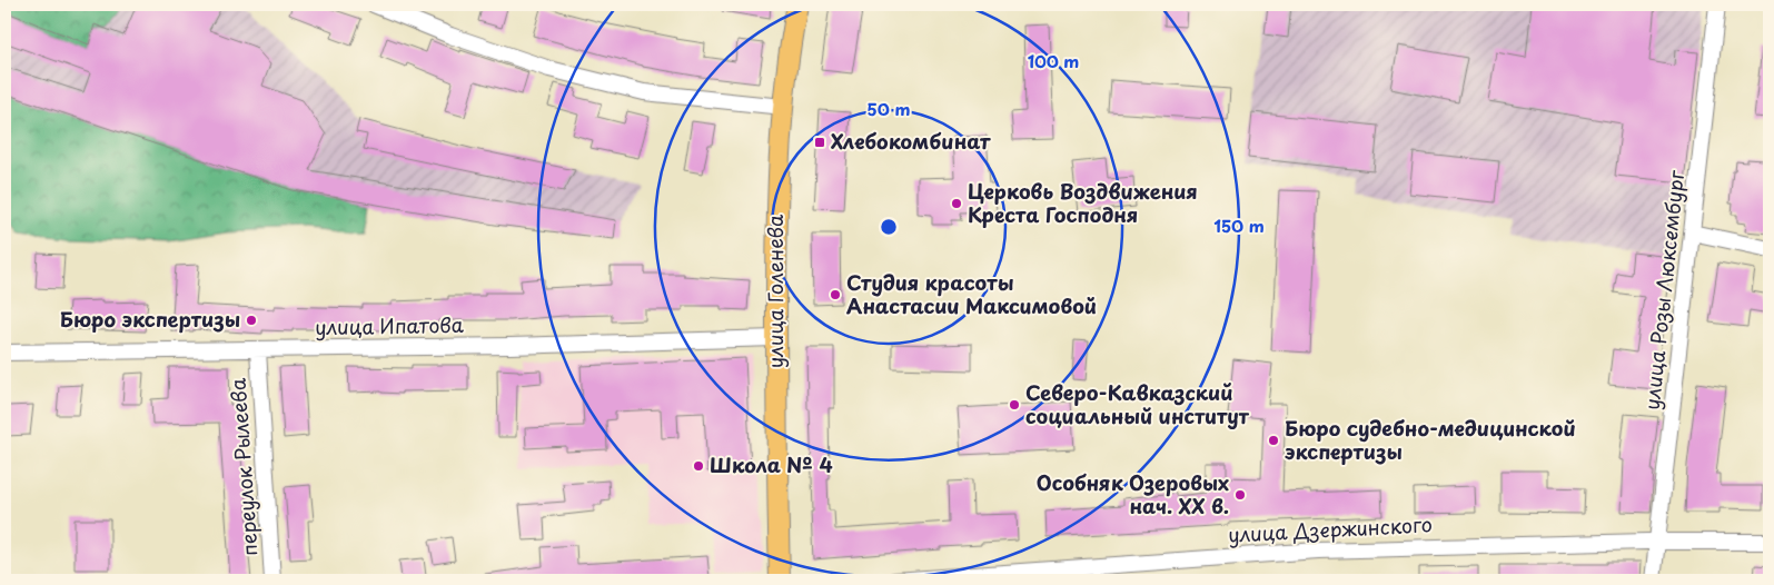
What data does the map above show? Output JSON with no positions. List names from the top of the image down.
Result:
{
  "streets": {
    "main road": ["улица Голенева"],
    "street": [
      "улица Розы Люксембург",
      "улица Ипатова",
      "переулок Рылеева",
      "улица Дзержинского"
    ]
  },
  "crossings": [
    ["улица Розы Люксембург", "улица Дзержинского"],
    ["улица Голенева", "улица Ипатова"],
    ["улица Ипатова", "переулок Рылеева"]
  ],
  "places": {
    "transit": ["Хлебокомбинат"],
    "other": [
      "Церковь Воздвижения Креста Господня",
      "Студия красоты Анастасии Максимовой",
      "Бюро экспертизы",
      "Северо-Кавказский социальный институт",
      "Бюро судебно-медицинской экспертизы",
      "Школа № 4",
      "Особняк Озеровых нач. ХХ в."
    ]
  },
  "rings": ["100 m", "50 m", "150 m"]
}
